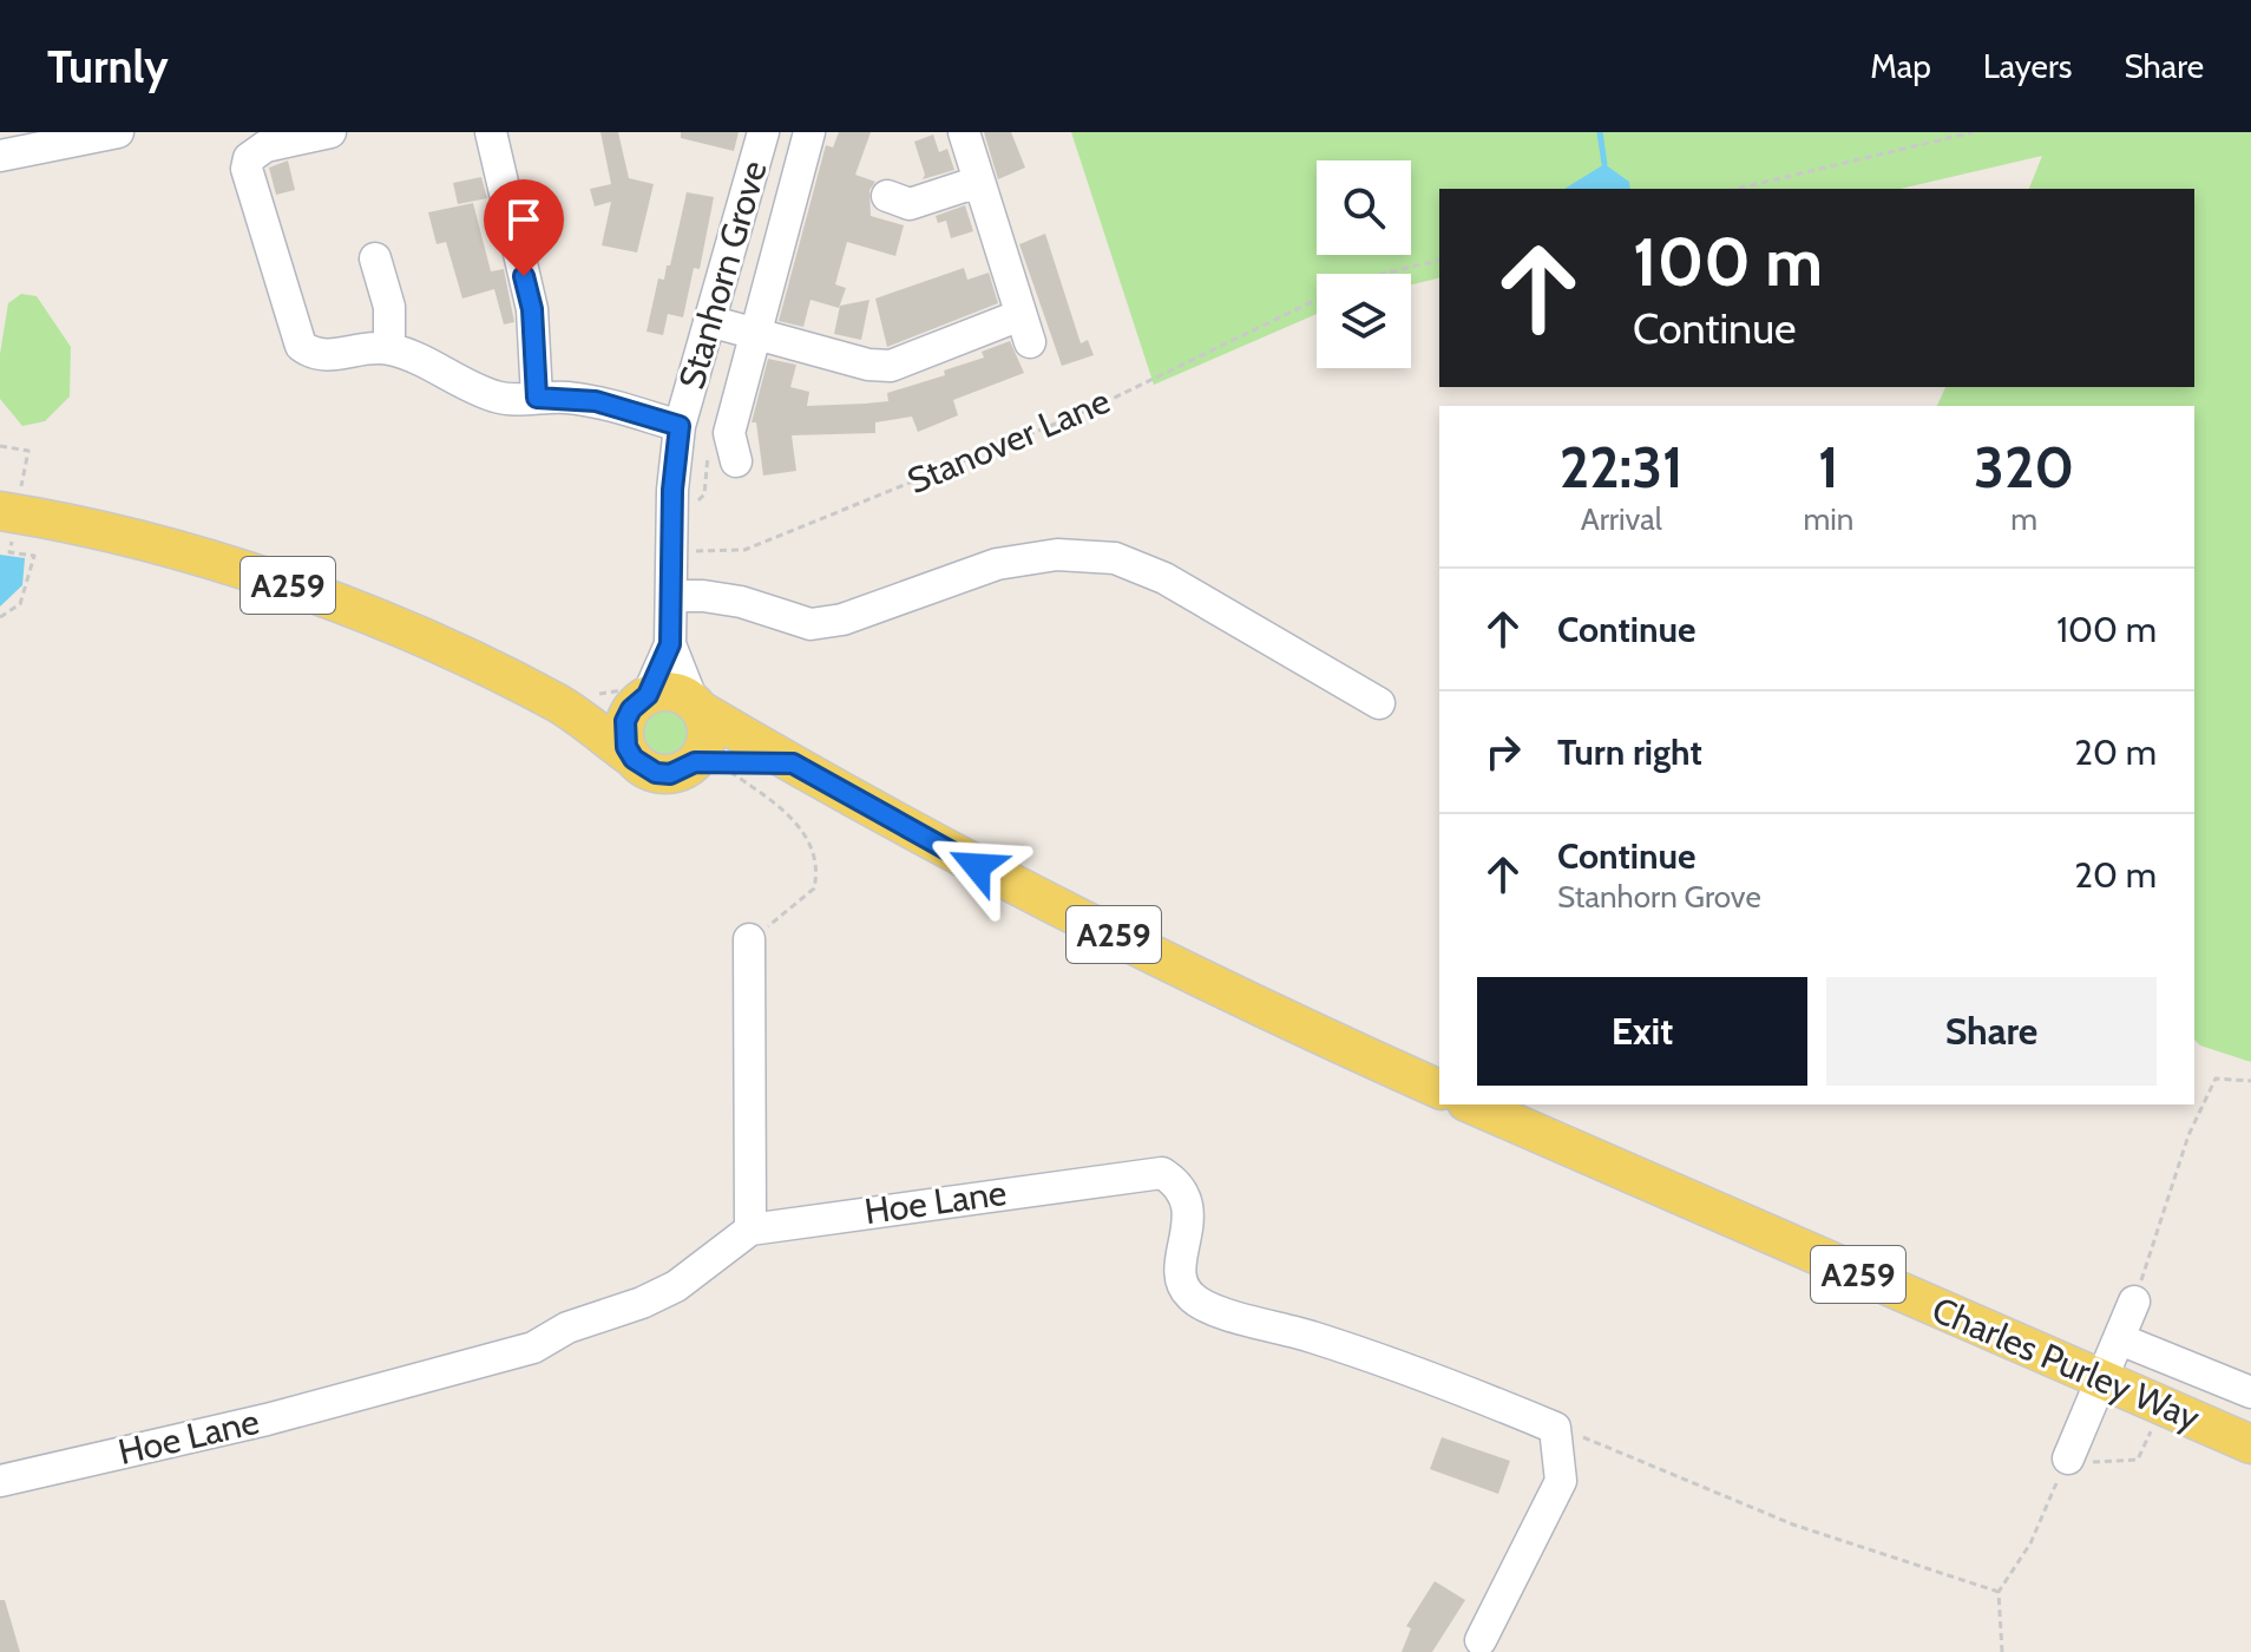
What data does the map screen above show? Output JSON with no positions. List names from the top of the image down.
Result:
{
  "streets": {
    "main road": ["A259", "Charles Purley Way"],
    "street": ["Stanhorn Grove", "Hoe Lane"],
    "path": ["Stanover Lane"]
  },
  "crossings": [
    ["Stanhorn Grove", "Stanover Lane"],
    ["Stanhorn Grove", "A259"]
  ],
  "page": {
    "header": "Turnly",
    "nav": ["Map", "Layers", "Share"],
    "turn": ["100 m", "Continue"],
    "eta": [
      "22:31",
      "Arrival",
      "1",
      "min",
      "320",
      "m"
    ],
    "list": [
      {
        "name": "Continue",
        "value": "100 m"
      },
      {
        "name": "Turn right",
        "value": "20 m"
      },
      {
        "name": "Continue",
        "note": "Stanhorn Grove",
        "value": "20 m"
      }
    ],
    "buttons": ["Exit", "Share"]
  }
}
